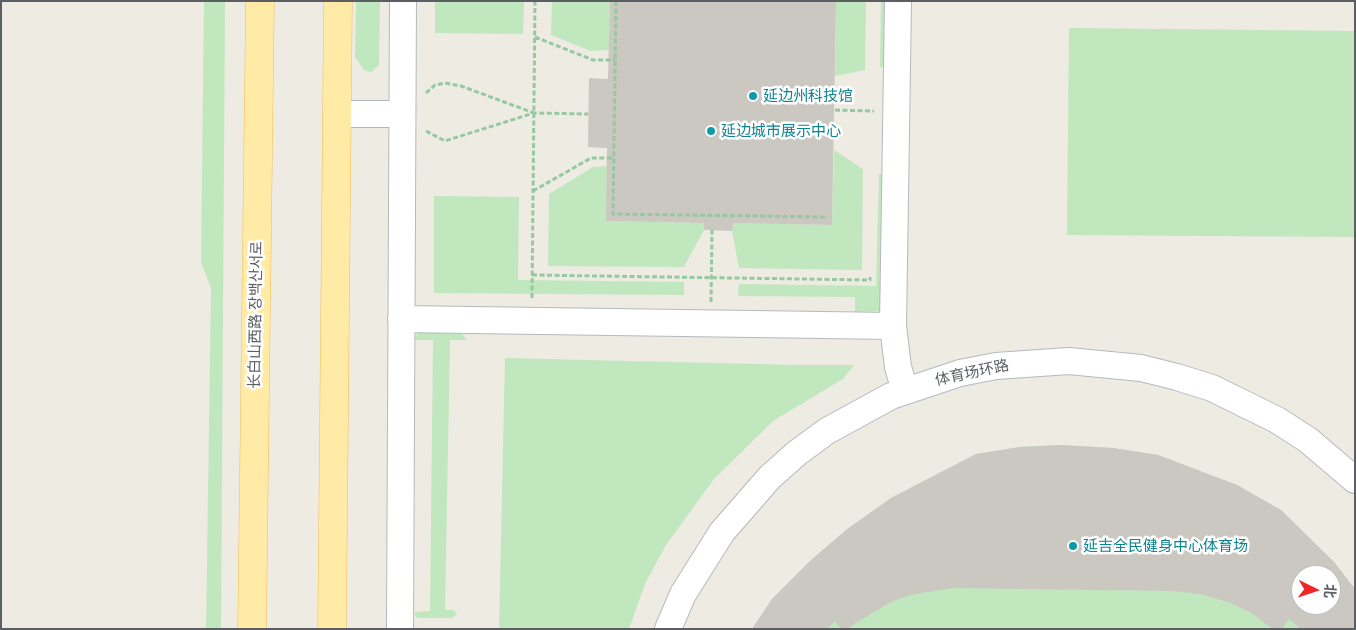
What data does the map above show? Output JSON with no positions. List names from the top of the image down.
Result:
{
  "streets": {
    "main road": ["长白山西路 장백산서로"],
    "lane": ["体育场环路"]
  },
  "places": ["延边州科技馆", "延边城市展示中心", "延吉全民健身中心体育场"],
  "north": "right"
}
